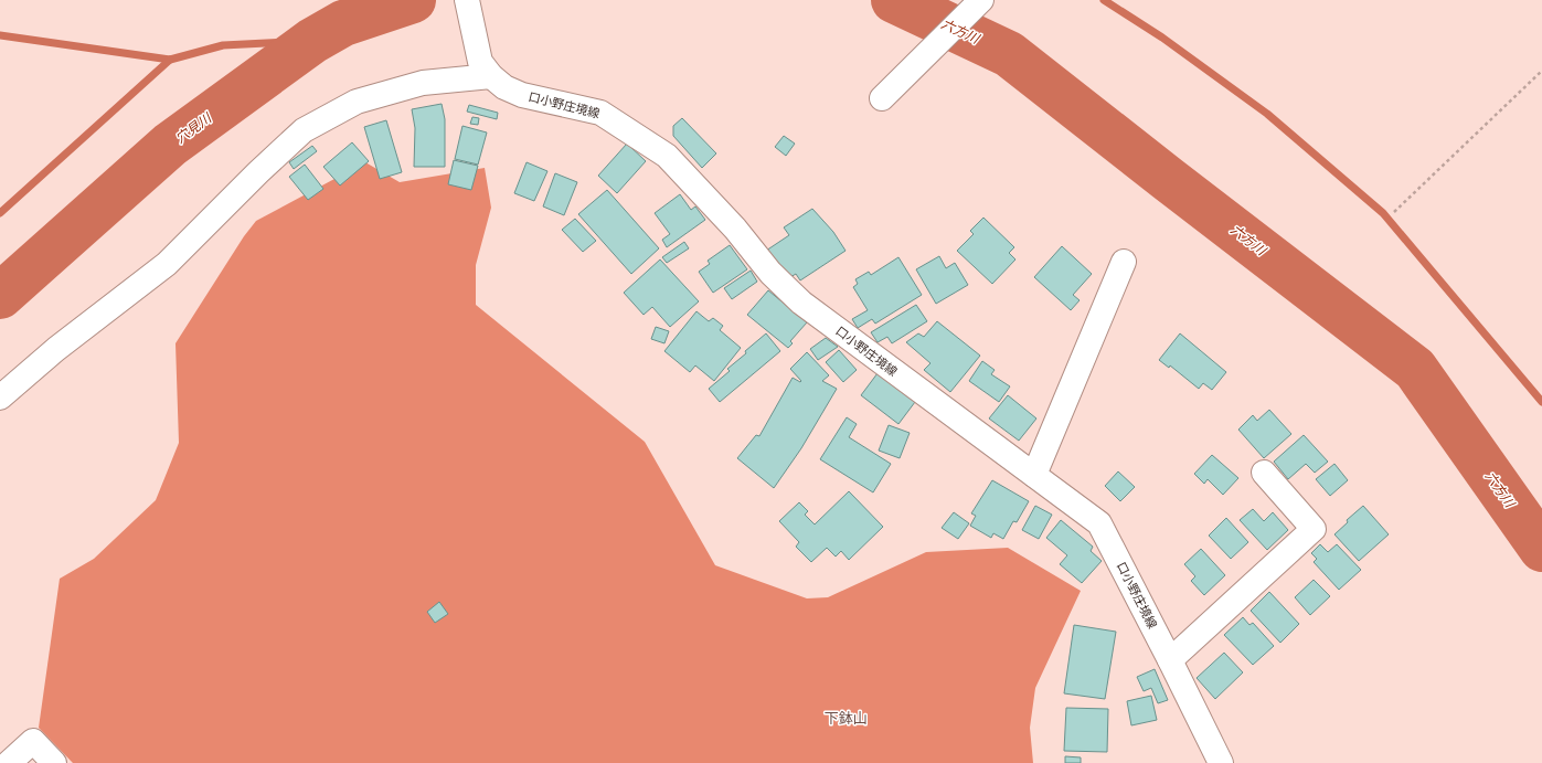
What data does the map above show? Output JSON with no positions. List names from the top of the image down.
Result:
{
  "streets": {
    "street": ["口小野庄境線"]
  },
  "districts": ["下鉢山"],
  "water": ["六方川", "穴見川"]
}
